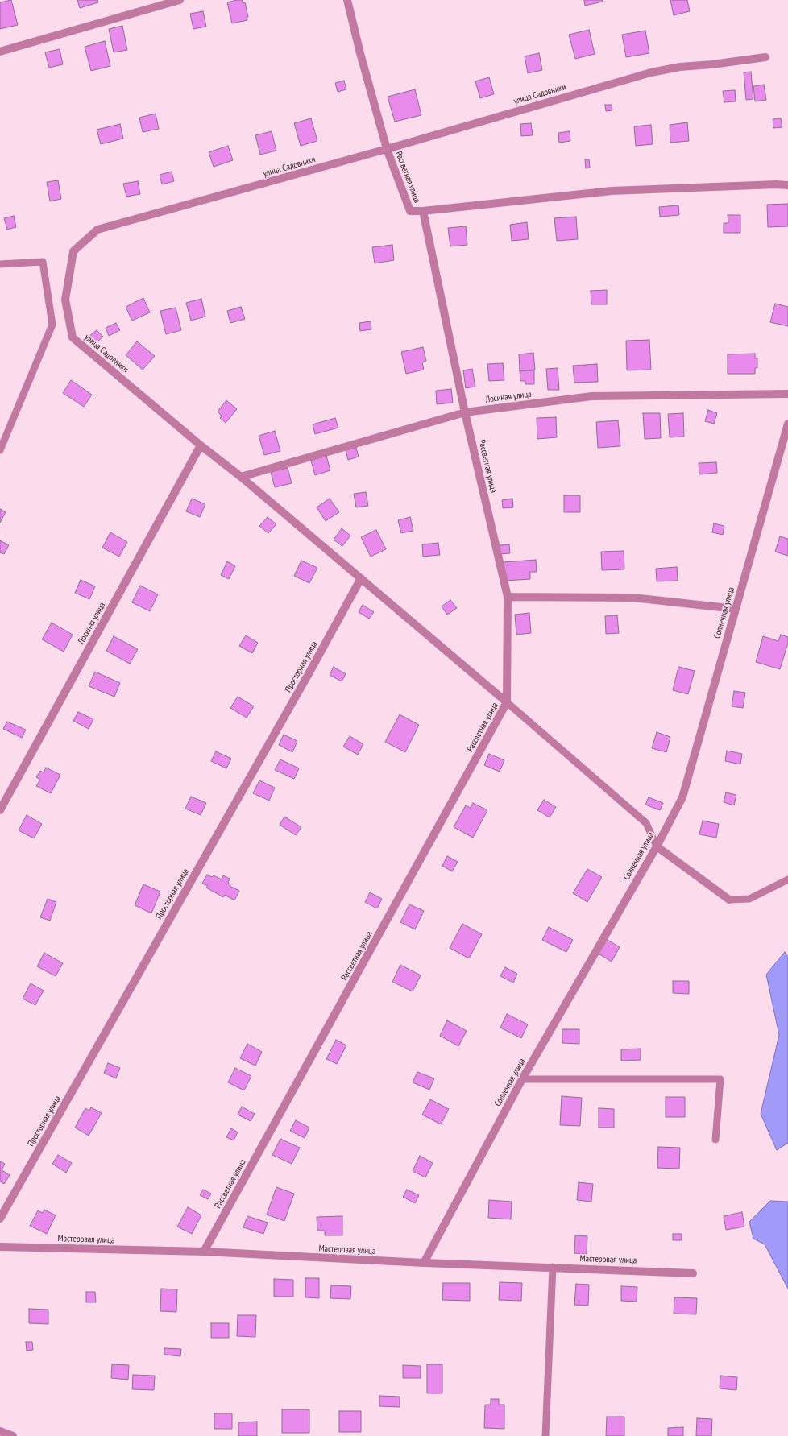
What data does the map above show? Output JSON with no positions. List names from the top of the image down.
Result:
{
  "streets": {
    "street": [
      "улица Садовники",
      "Рассветная улица",
      "Лосиная улица",
      "Солнечная улица",
      "Просторная улица",
      "Мастеровая улица"
    ]
  },
  "crossings": [
    ["улица Садовники", "Рассветная улица"],
    ["улица Садовники", "Лосиная улица"],
    ["улица Садовники", "Просторная улица"],
    ["Рассветная улица", "Лосиная улица"],
    ["Рассветная улица", "Мастеровая улица"],
    ["Солнечная улица", "Мастеровая улица"]
  ]
}
